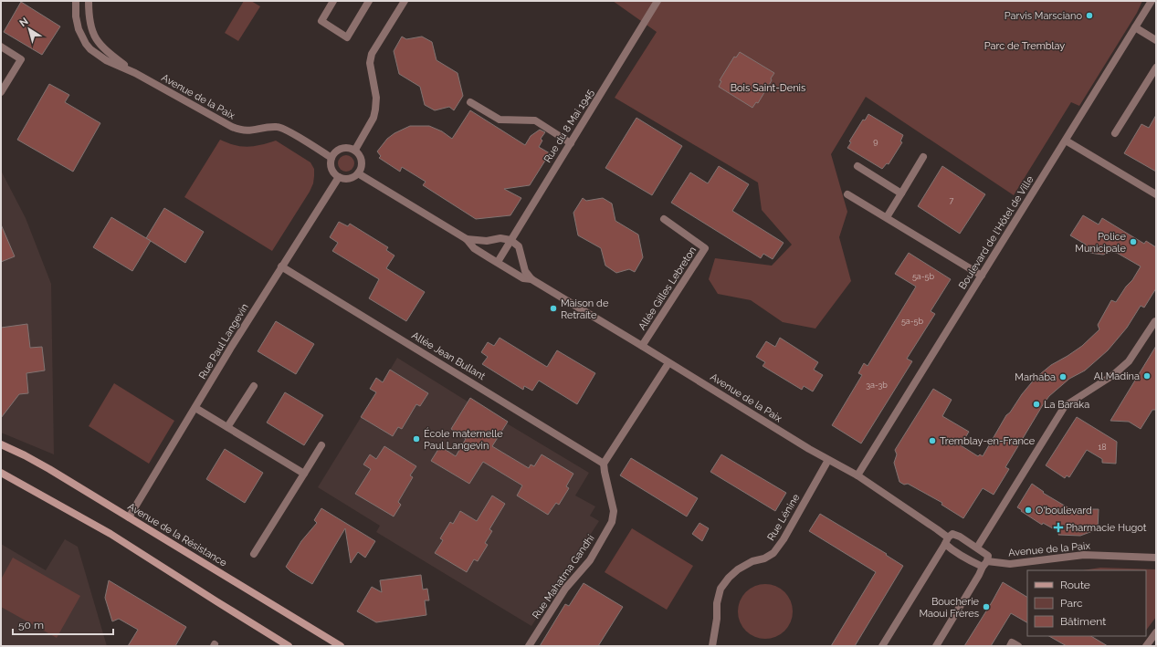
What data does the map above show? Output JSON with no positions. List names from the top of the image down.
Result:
{
  "streets": {
    "main road": ["Avenue de la Résistance"],
    "street": [
      "Avenue de la Paix",
      "Rue du 8 Mai 1945",
      "Boulevard de l'Hôtel de Ville",
      "Allée Gilles Lebreton",
      "Rue Paul Langevin",
      "Allée Jean Bullant",
      "Rue Lénine",
      "Rue Mahatma Gandhi"
    ]
  },
  "crossings": [
    ["Avenue de la Paix", "Rue du 8 Mai 1945"],
    ["Avenue de la Paix", "Boulevard de l'Hôtel de Ville"],
    ["Avenue de la Paix", "Allée Gilles Lebreton"],
    ["Avenue de la Paix", "Rue Paul Langevin"],
    ["Avenue de la Paix", "Rue Lénine"],
    ["Rue Paul Langevin", "Allée Jean Bullant"],
    ["Rue Paul Langevin", "Avenue de la Résistance"],
    ["Allée Jean Bullant", "Rue Mahatma Gandhi"]
  ],
  "parks": ["Parc de Tremblay", "Bois Saint-Denis"],
  "places": {
    "other": [
      "Parvis Marsciano",
      "Police Municipale",
      "Maison de Retraite",
      "Al Madina",
      "Marhaba",
      "La Baraka",
      "École maternelle Paul Langevin",
      "Tremblay-en-France",
      "O'boulevard",
      "Boucherie Maoui Frères"
    ],
    "health": ["Pharmacie Hugot"]
  },
  "house_numbers": [
    "9",
    "7",
    "5a-5b",
    "5a-5b",
    "3a-3b",
    "18"
  ],
  "legend": ["Route", "Parc", "Bâtiment"],
  "scale_bar": "50 m",
  "north": "top left"
}
